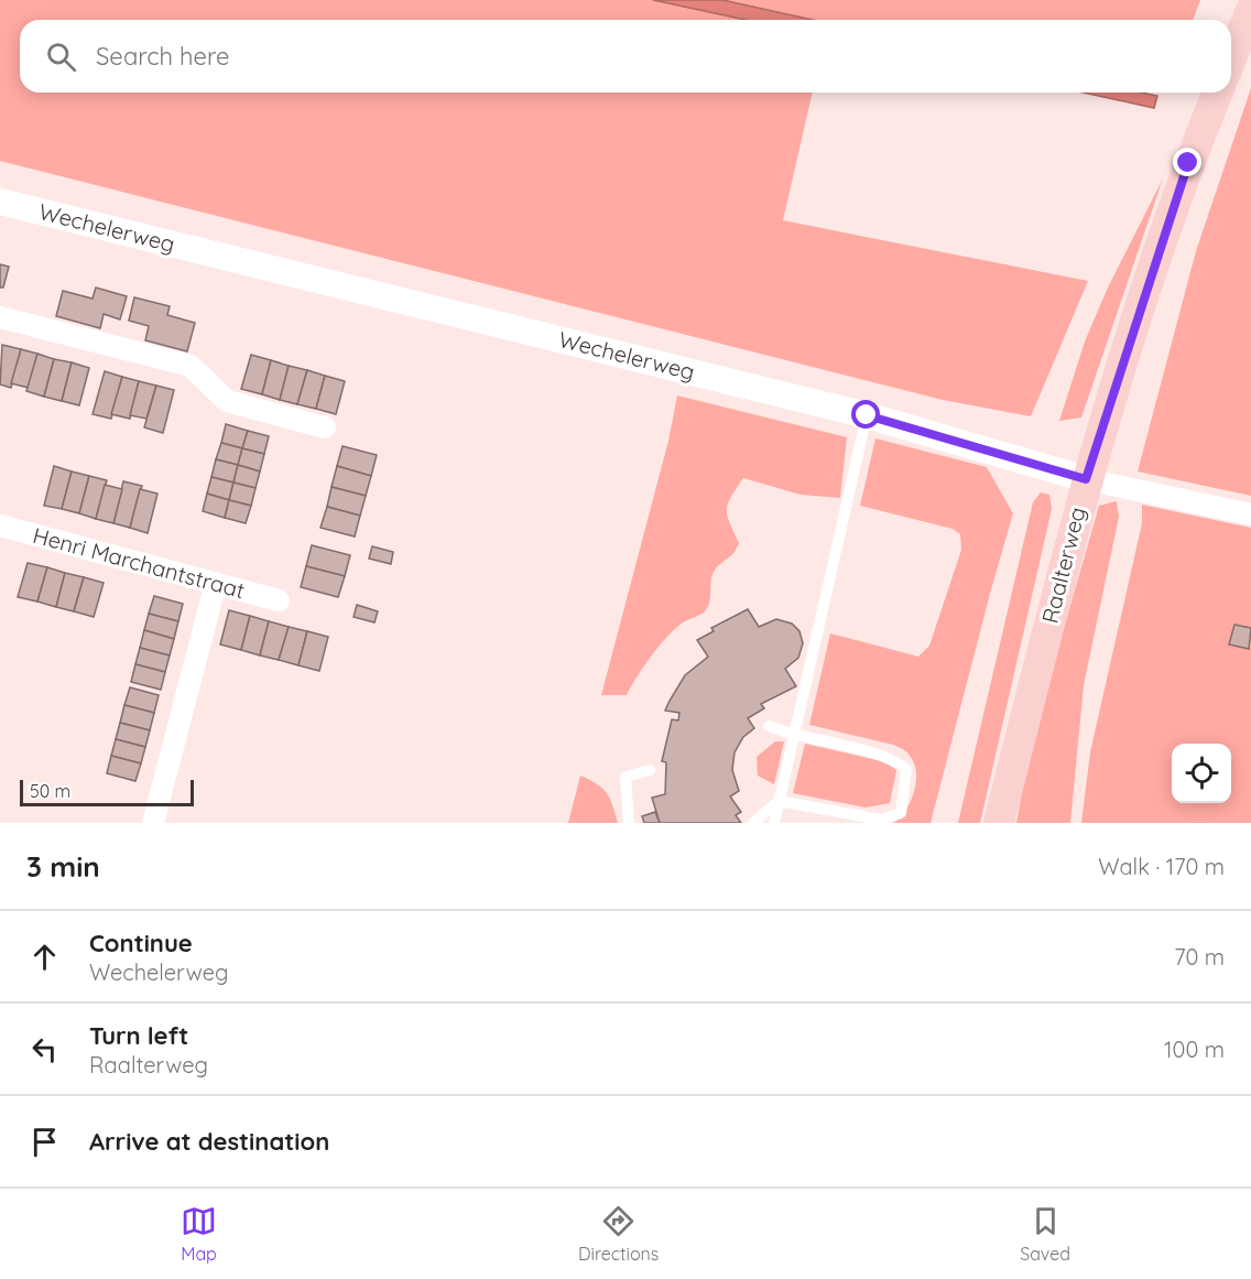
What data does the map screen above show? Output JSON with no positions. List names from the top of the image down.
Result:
{
  "streets": {
    "main road": ["Raalterweg"],
    "street": ["Wechelerweg", "Henri Marchantstraat"]
  },
  "crossings": [
    ["Wechelerweg", "Raalterweg"]
  ],
  "scale_bar": "50 m",
  "page": {
    "search": "Search here",
    "scale": "50 m",
    "heading": ["3 min", "Walk · 170 m"],
    "list": [
      ["Continue", "Wechelerweg", "70 m"],
      ["Turn left", "Raalterweg", "100 m"],
      "Arrive at destination"
    ],
    "nav": ["Map", "Directions", "Saved"]
  }
}
